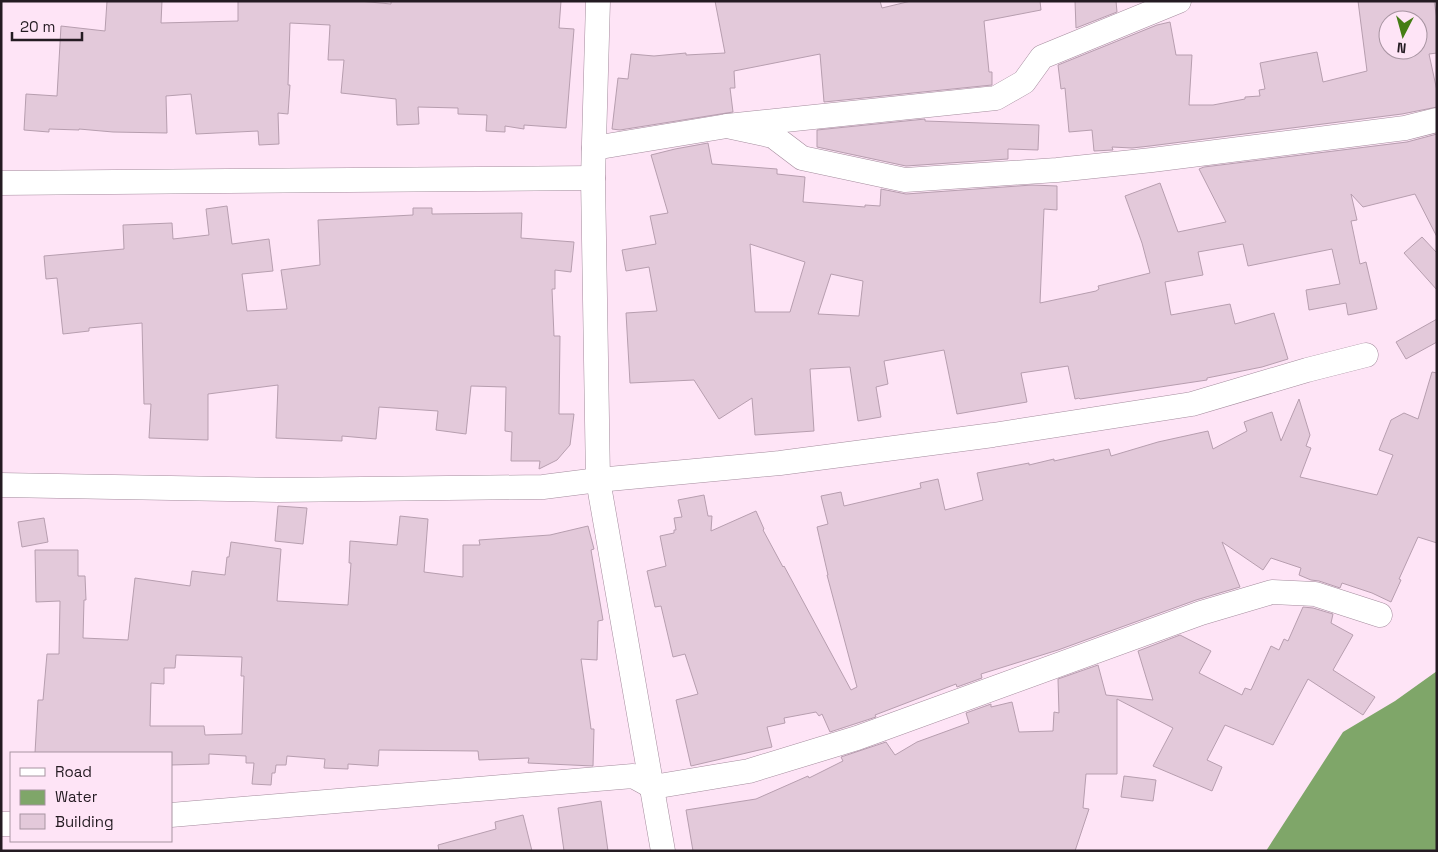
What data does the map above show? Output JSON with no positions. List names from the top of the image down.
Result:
{
  "legend": ["Road", "Water", "Building"],
  "scale_bar": "20 m",
  "north": "bottom"
}
